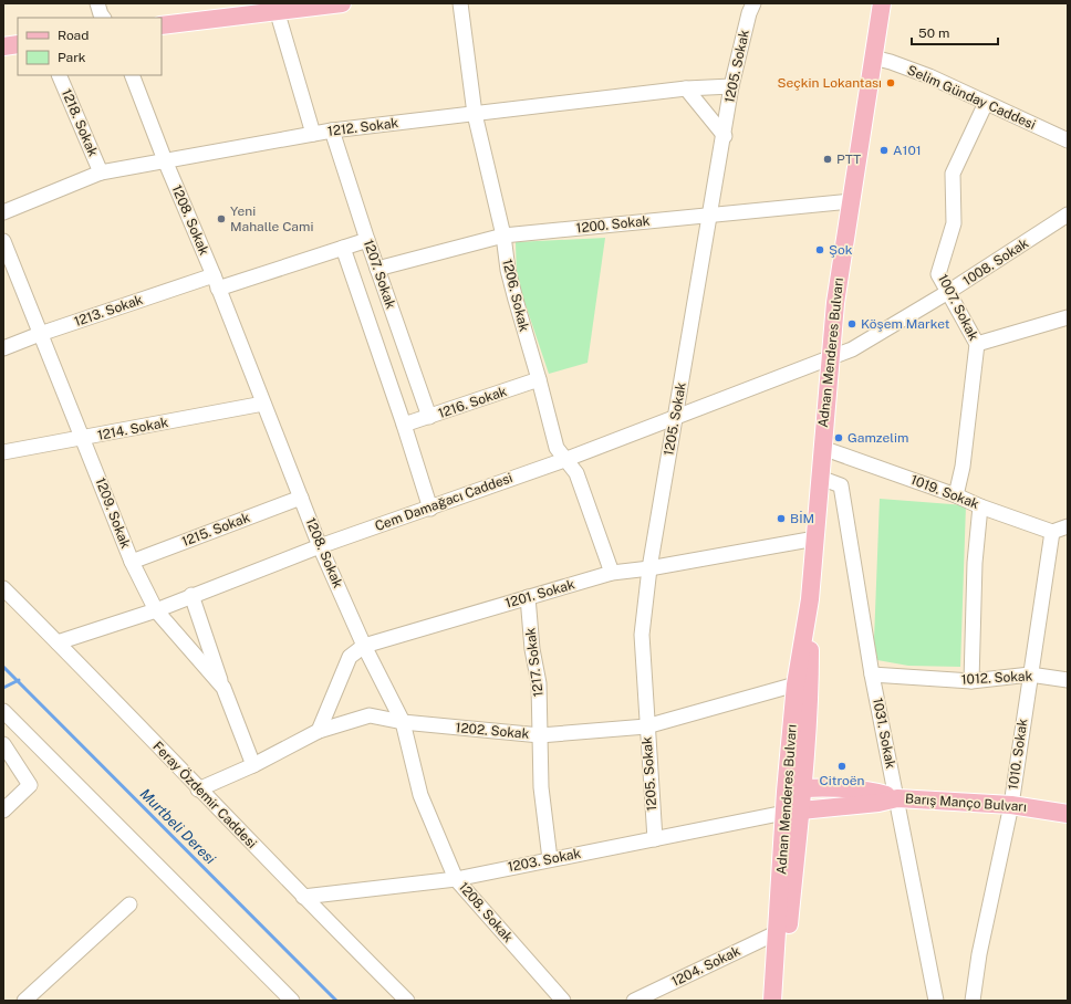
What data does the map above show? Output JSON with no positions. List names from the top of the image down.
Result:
{
  "streets": {
    "main road": ["Adnan Menderes Bulvarı", "Barış Manço Bulvarı"],
    "street": [
      "1205. Sokak",
      "Selim Günday Caddesi",
      "1218. Sokak",
      "1212. Sokak",
      "1208. Sokak",
      "1200. Sokak",
      "1008. Sokak",
      "1207. Sokak",
      "1206. Sokak",
      "1007. Sokak",
      "1213. Sokak",
      "1216. Sokak",
      "1214. Sokak",
      "1019. Sokak",
      "Cem Damağacı Caddesi",
      "1209. Sokak",
      "1215. Sokak",
      "1201. Sokak",
      "1217. Sokak",
      "1012. Sokak",
      "1202. Sokak",
      "1031. Sokak",
      "1010. Sokak",
      "Feray Özdemir Caddesi",
      "1203. Sokak",
      "1204. Sokak"
    ]
  },
  "crossings": [
    ["1205. Sokak", "1212. Sokak"],
    ["1205. Sokak", "1200. Sokak"],
    ["1205. Sokak", "Cem Damağacı Caddesi"],
    ["1205. Sokak", "1201. Sokak"],
    ["1205. Sokak", "1202. Sokak"],
    ["1205. Sokak", "1203. Sokak"],
    ["Selim Günday Caddesi", "1007. Sokak"],
    ["Selim Günday Caddesi", "Adnan Menderes Bulvarı"],
    ["1218. Sokak", "1212. Sokak"],
    ["1212. Sokak", "1208. Sokak"],
    ["1212. Sokak", "1207. Sokak"],
    ["1212. Sokak", "1206. Sokak"],
    ["1208. Sokak", "1213. Sokak"],
    ["1208. Sokak", "1214. Sokak"],
    ["1208. Sokak", "Cem Damağacı Caddesi"],
    ["1208. Sokak", "1215. Sokak"],
    ["1208. Sokak", "1201. Sokak"],
    ["1208. Sokak", "1202. Sokak"],
    ["1208. Sokak", "1203. Sokak"],
    ["1200. Sokak", "1207. Sokak"],
    ["1200. Sokak", "1206. Sokak"],
    ["1200. Sokak", "Adnan Menderes Bulvarı"],
    ["1008. Sokak", "1007. Sokak"],
    ["1008. Sokak", "Adnan Menderes Bulvarı"],
    ["1008. Sokak", "Cem Damağacı Caddesi"],
    ["1207. Sokak", "1216. Sokak"],
    ["1207. Sokak", "Cem Damağacı Caddesi"],
    ["1206. Sokak", "1216. Sokak"],
    ["1206. Sokak", "Cem Damağacı Caddesi"],
    ["1206. Sokak", "1201. Sokak"],
    ["1007. Sokak", "1019. Sokak"],
    ["1213. Sokak", "1209. Sokak"],
    ["Adnan Menderes Bulvarı", "1019. Sokak"],
    ["Adnan Menderes Bulvarı", "Cem Damağacı Caddesi"],
    ["Adnan Menderes Bulvarı", "1201. Sokak"],
    ["Adnan Menderes Bulvarı", "1202. Sokak"],
    ["Adnan Menderes Bulvarı", "1031. Sokak"],
    ["Adnan Menderes Bulvarı", "Barış Manço Bulvarı"],
    ["Adnan Menderes Bulvarı", "1203. Sokak"],
    ["Adnan Menderes Bulvarı", "1204. Sokak"],
    ["1214. Sokak", "1209. Sokak"],
    ["1019. Sokak", "1010. Sokak"],
    ["Cem Damağacı Caddesi", "1209. Sokak"],
    ["Cem Damağacı Caddesi", "Feray Özdemir Caddesi"],
    ["1209. Sokak", "1215. Sokak"],
    ["1209. Sokak", "1202. Sokak"],
    ["1201. Sokak", "1217. Sokak"],
    ["1201. Sokak", "1202. Sokak"],
    ["1217. Sokak", "1202. Sokak"],
    ["1217. Sokak", "1203. Sokak"],
    ["1012. Sokak", "1031. Sokak"],
    ["1012. Sokak", "1010. Sokak"],
    ["1202. Sokak", "Feray Özdemir Caddesi"],
    ["1031. Sokak", "Barış Manço Bulvarı"],
    ["1010. Sokak", "Barış Manço Bulvarı"],
    ["Feray Özdemir Caddesi", "1203. Sokak"],
    ["Barış Manço Bulvarı", "1203. Sokak"]
  ],
  "water": ["Murtbeli Deresi"],
  "places": [
    "Seçkin Lokantası",
    "A101",
    "PTT",
    "Yeni Mahalle Cami",
    "Şok",
    "Köşem Market",
    "Gamzelim",
    "BİM",
    "Citroën"
  ],
  "legend": ["Road", "Park"],
  "scale_bar": "50 m"
}
